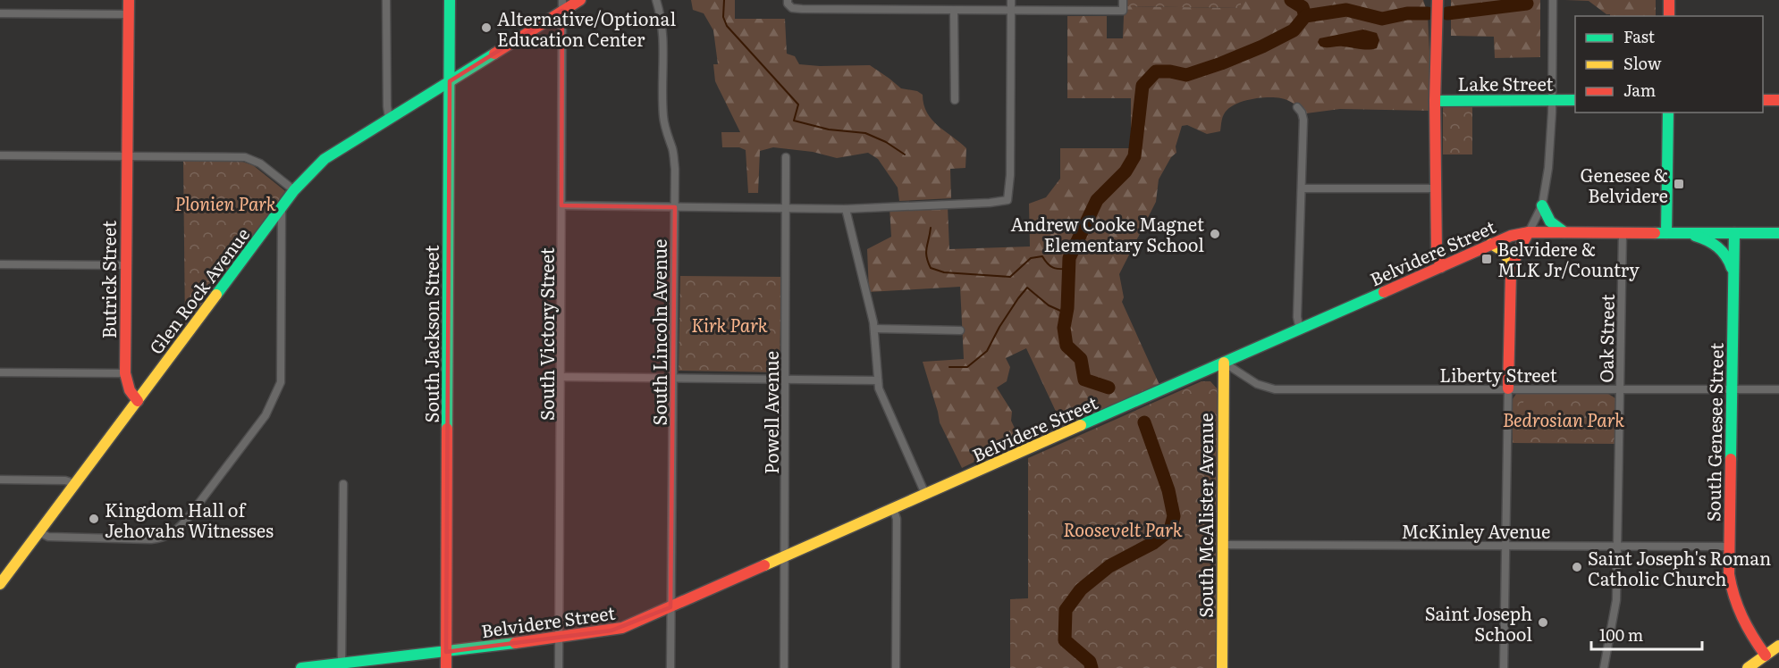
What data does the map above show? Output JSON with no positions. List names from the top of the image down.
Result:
{
  "streets": {
    "main road": [
      "Lake Street",
      "Belvidere Street",
      "Butrick Street",
      "Glen Rock Avenue",
      "South Jackson Street",
      "South Genesee Street",
      "South McAlister Avenue"
    ],
    "street": [
      "South Lincoln Avenue",
      "South Victory Street",
      "Oak Street",
      "Liberty Street",
      "Powell Avenue",
      "McKinley Avenue"
    ]
  },
  "crossings": [
    ["Belvidere Street", "South Lincoln Avenue"],
    ["Belvidere Street", "South Jackson Street"],
    ["Belvidere Street", "South Victory Street"],
    ["Belvidere Street", "Oak Street"],
    ["Belvidere Street", "Liberty Street"],
    ["Belvidere Street", "Powell Avenue"],
    ["Belvidere Street", "South Genesee Street"],
    ["Belvidere Street", "South McAlister Avenue"],
    ["Butrick Street", "Glen Rock Avenue"],
    ["Glen Rock Avenue", "South Jackson Street"],
    ["Glen Rock Avenue", "South Victory Street"],
    ["Oak Street", "Liberty Street"],
    ["Oak Street", "McKinley Avenue"],
    ["Liberty Street", "South Genesee Street"],
    ["Liberty Street", "South McAlister Avenue"],
    ["South Genesee Street", "McKinley Avenue"],
    ["South McAlister Avenue", "McKinley Avenue"]
  ],
  "parks": [
    "Plonien Park",
    "Kirk Park",
    "Bedrosian Park",
    "Roosevelt Park"
  ],
  "places": {
    "other": [
      "Alternative/Optional Education Center",
      "Andrew Cooke Magnet Elementary School",
      "Kingdom Hall of Jehovahs Witnesses",
      "Saint Joseph's Roman Catholic Church",
      "Saint Joseph School"
    ],
    "transit": ["Genesee & Belvidere", "Belvidere & MLK Jr/Country"]
  },
  "legend": ["Fast", "Slow", "Jam"],
  "scale_bar": "100 m"
}
